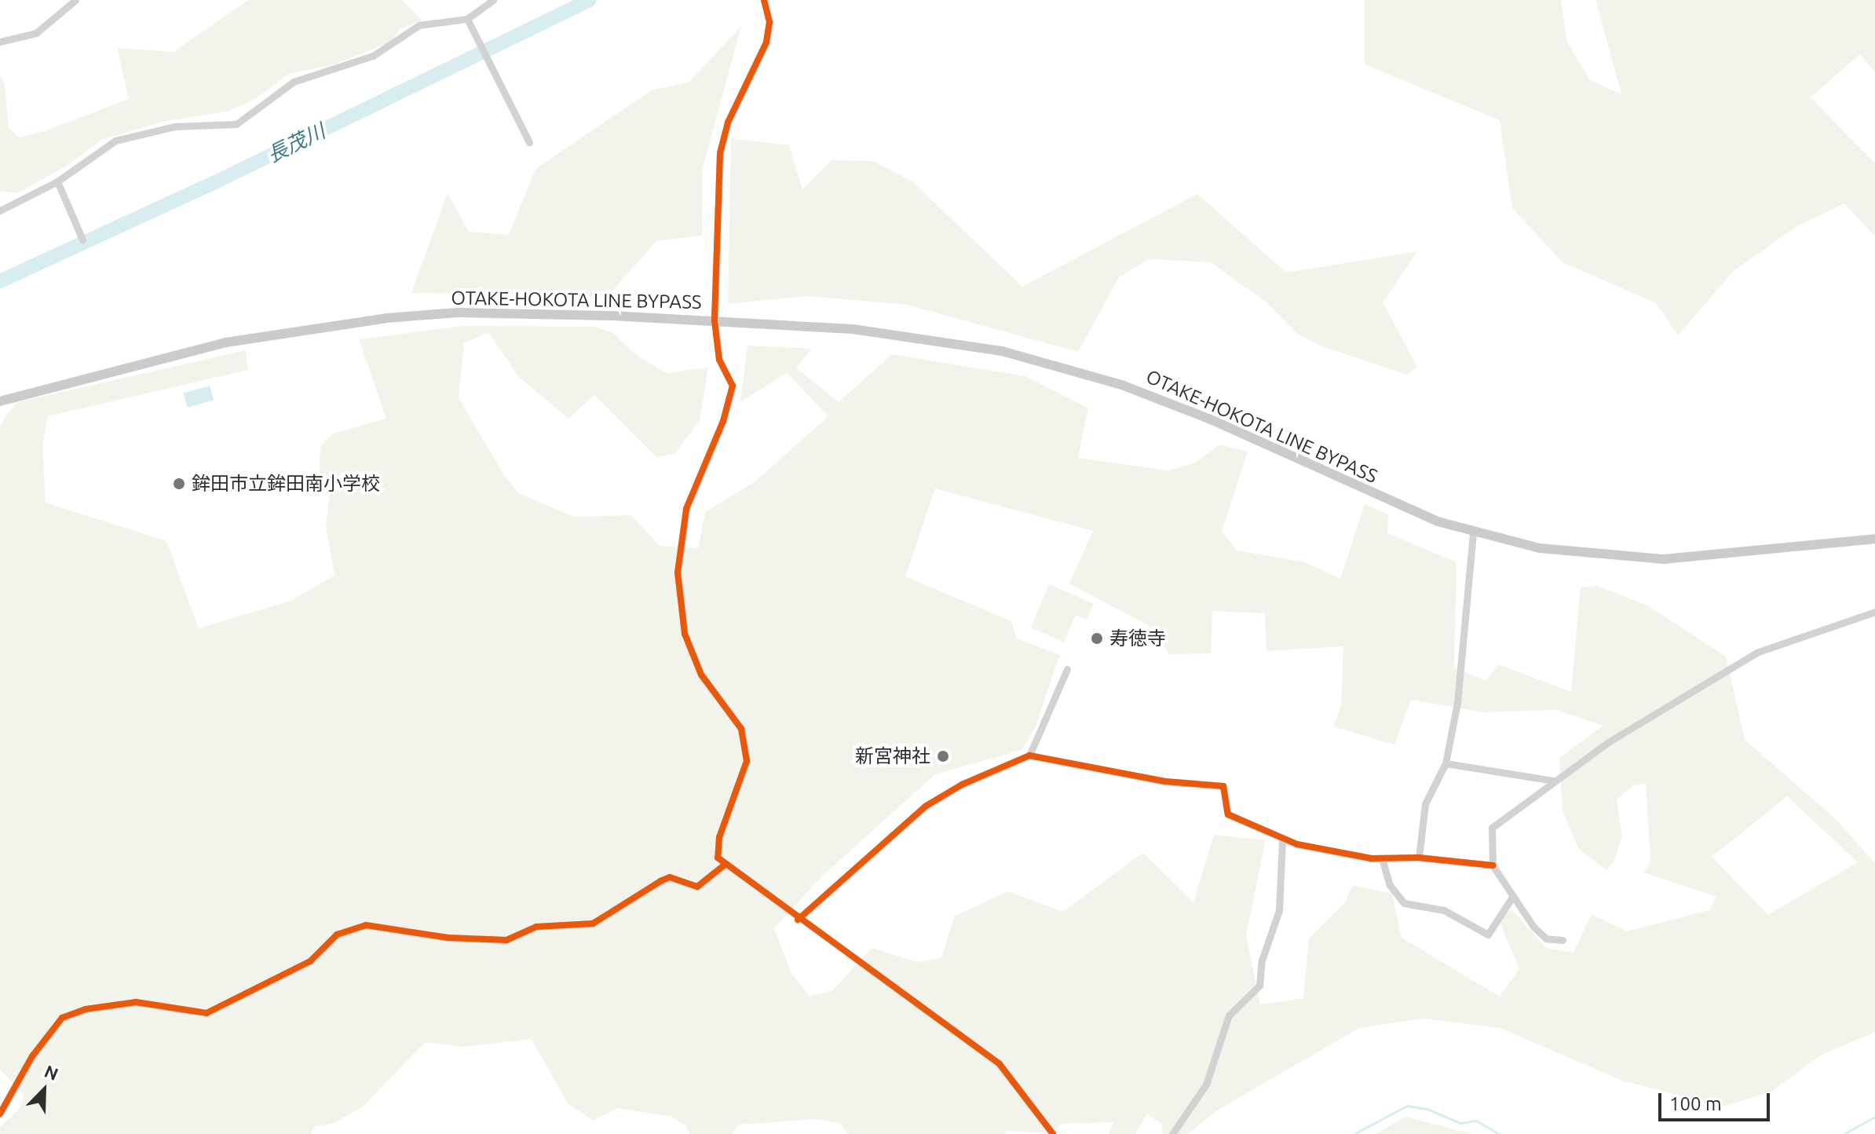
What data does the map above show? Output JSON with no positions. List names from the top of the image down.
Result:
{
  "streets": {
    "main road": ["OTAKE-HOKOTA LINE BYPASS"]
  },
  "water": ["長茂川"],
  "places": ["鉾田市立鉾田南小学校", "寿徳寺", "新宮神社"],
  "scale_bar": "100 m",
  "north": "top right"
}
